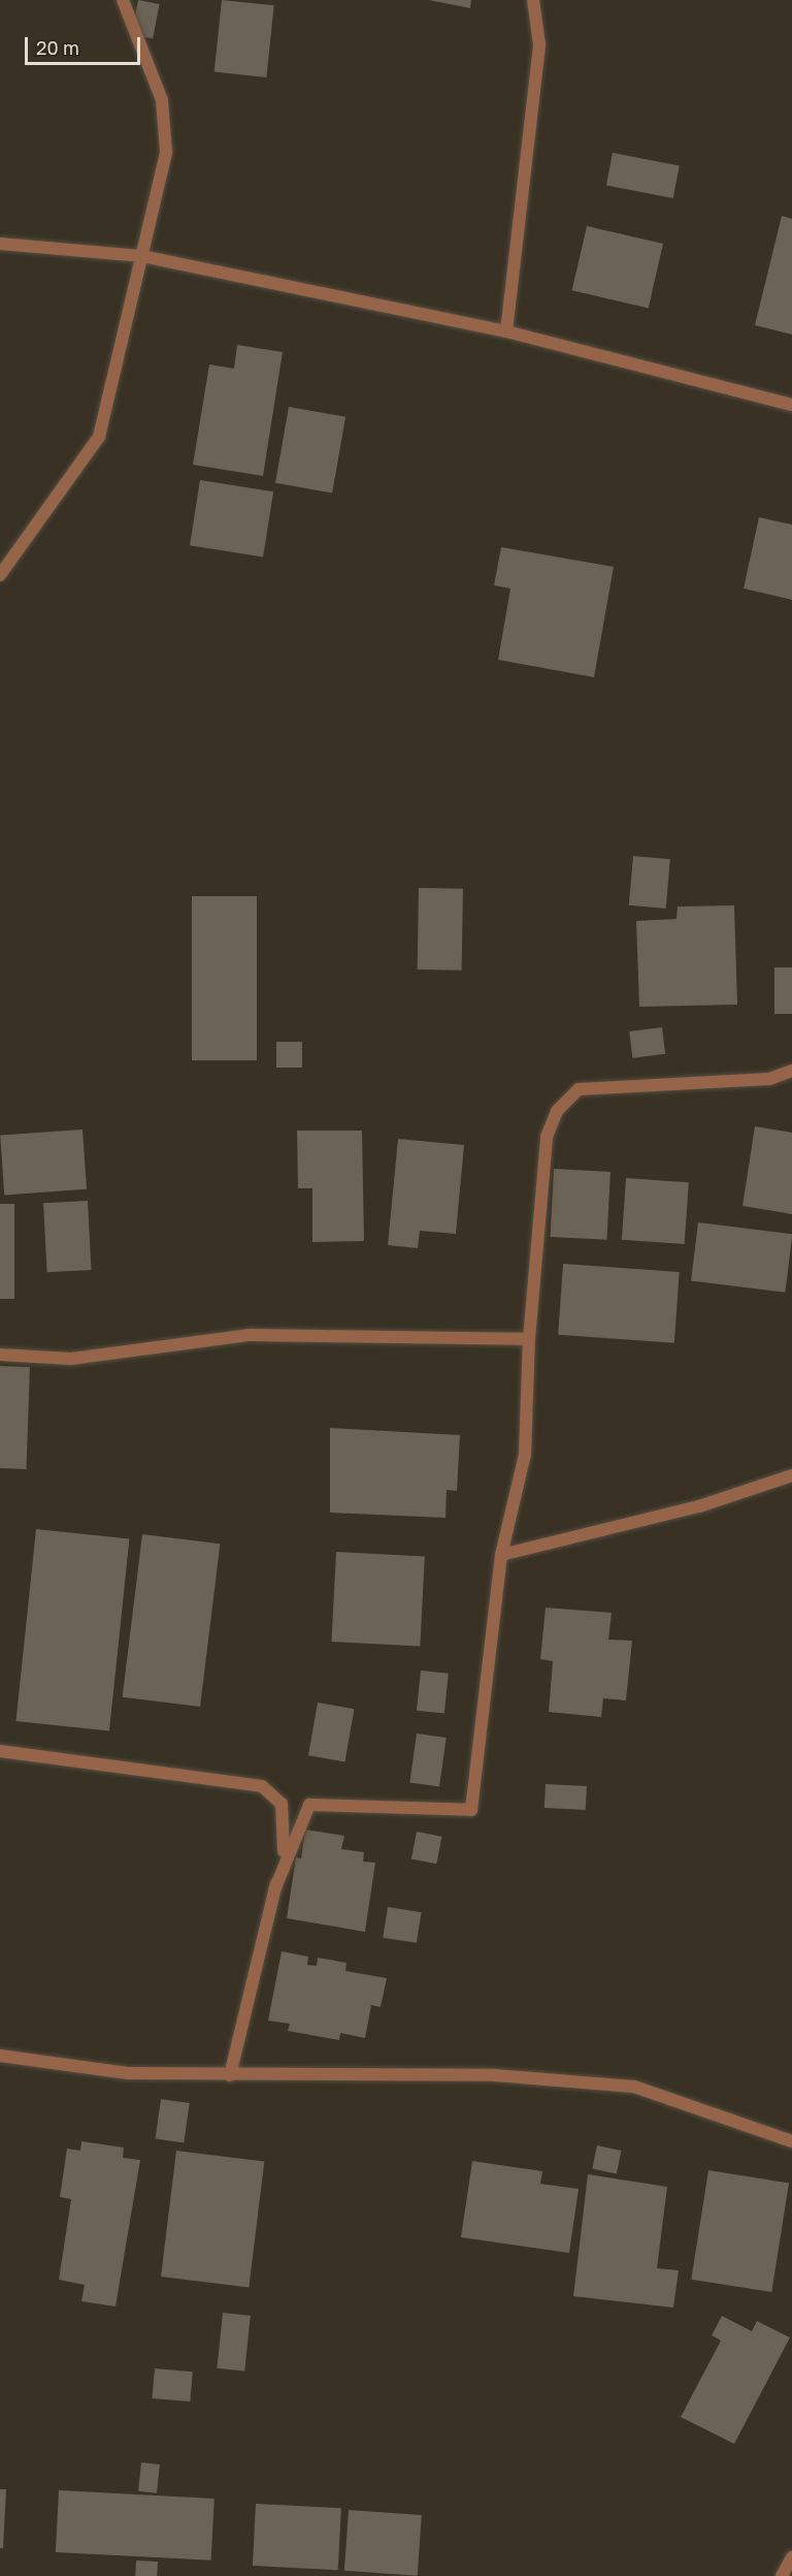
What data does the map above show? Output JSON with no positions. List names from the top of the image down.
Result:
{
  "scale_bar": "20 m"
}
